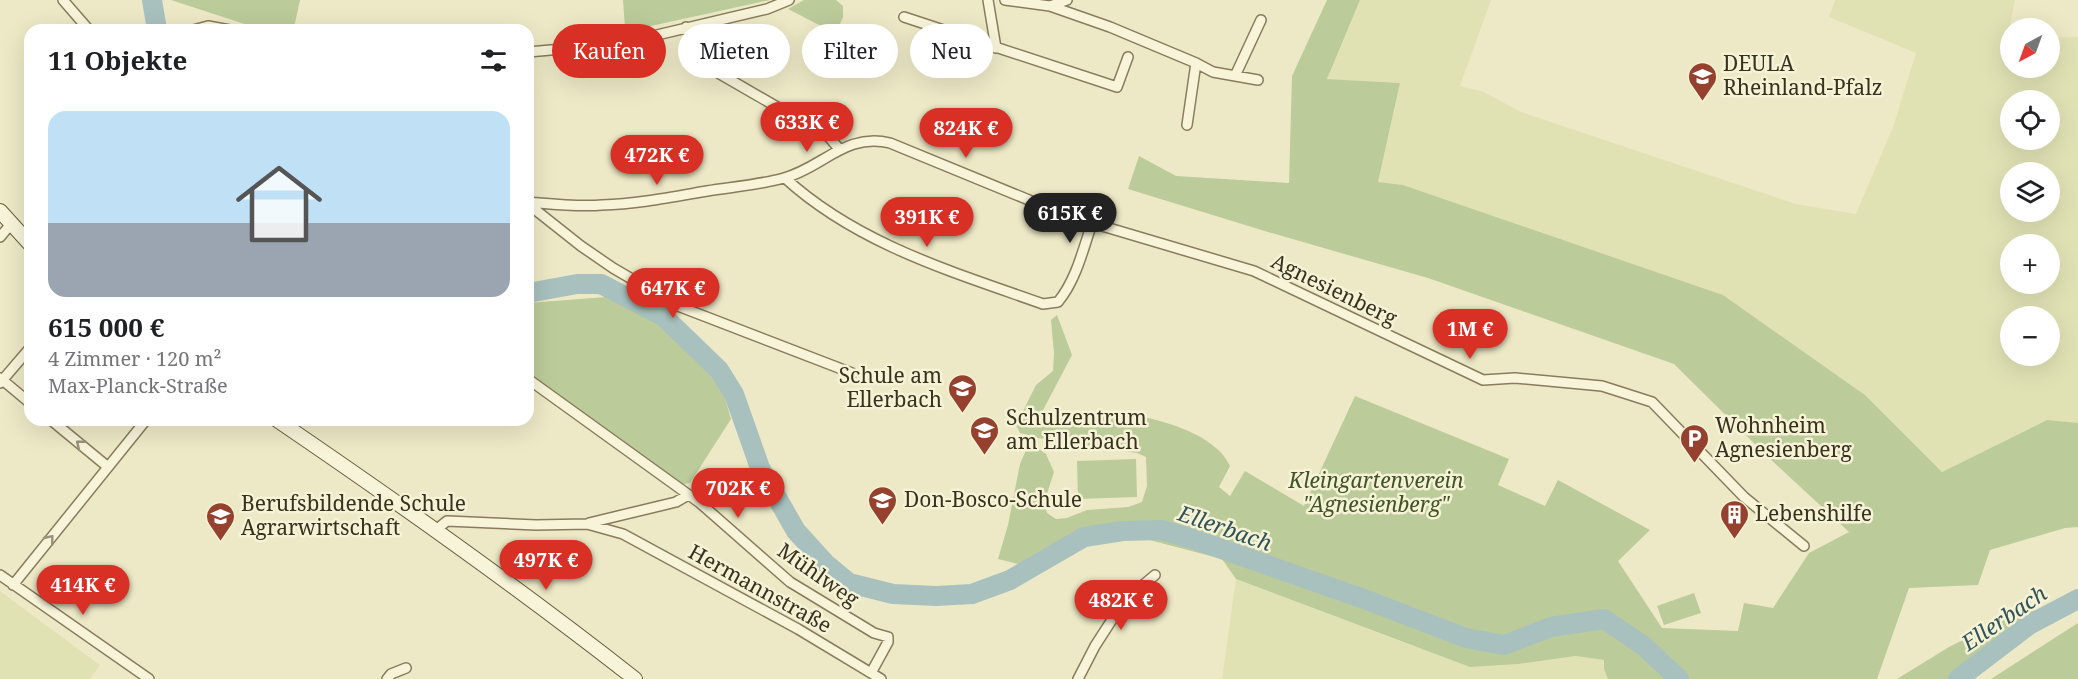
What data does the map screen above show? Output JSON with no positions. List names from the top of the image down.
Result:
{
  "streets": {
    "street": ["Agnesienberg", "Mühlweg", "Hermannstraße"]
  },
  "crossings": [
    ["Mühlweg", "Hermannstraße"]
  ],
  "water": ["Ellerbach"],
  "parks": ["Kleingartenverein \"Agnesienberg\""],
  "places": {
    "school or university": [
      "DEULA Rheinland-Pfalz",
      "Schule am Ellerbach",
      "Schulzentrum am Ellerbach",
      "Don-Bosco-Schule",
      "Berufsbildende Schule Agrarwirtschaft"
    ],
    "parking": ["Wohnheim Agnesienberg"],
    "building": ["Lebenshilfe"]
  },
  "north": "bottom left",
  "page": {
    "map_buttons": ["+", "−"],
    "chip": [
      "Kaufen",
      "Mieten",
      "Filter",
      "Neu"
    ],
    "heading": "11 Objekte",
    "list": [
      {
        "name": "615 000 €",
        "note": "4 Zimmer · 120 m² · Max-Planck-Straße"
      }
    ],
    "price": [
      "633K €",
      "824K €",
      "472K €",
      "615K €",
      "391K €",
      "647K €",
      "1M €",
      "702K €",
      "497K €",
      "414K €",
      "482K €"
    ]
  }
}
